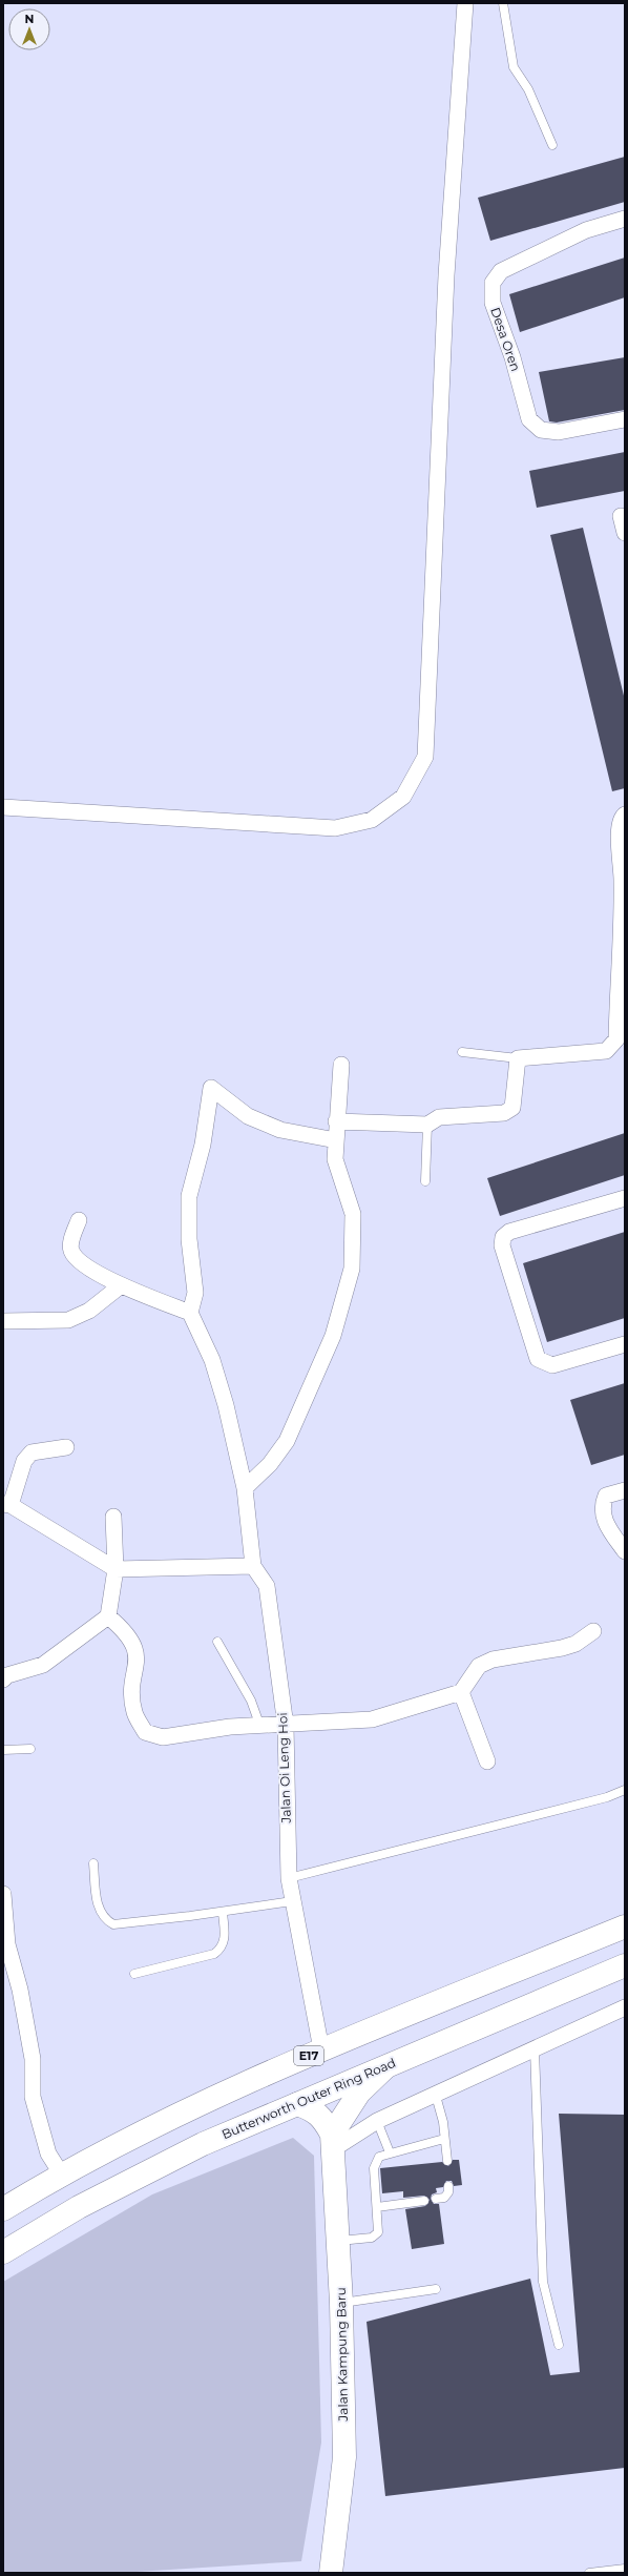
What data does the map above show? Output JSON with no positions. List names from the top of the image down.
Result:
{
  "streets": {
    "main road": ["E17", "Butterworth Outer Ring Road", "Jalan Kampung Baru"],
    "street": ["Desa Oren", "Jalan Oi Leng Hoi"]
  },
  "crossings": [
    ["Jalan Oi Leng Hoi", "E17"],
    ["Butterworth Outer Ring Road", "Jalan Kampung Baru"]
  ],
  "north": "top"
}
